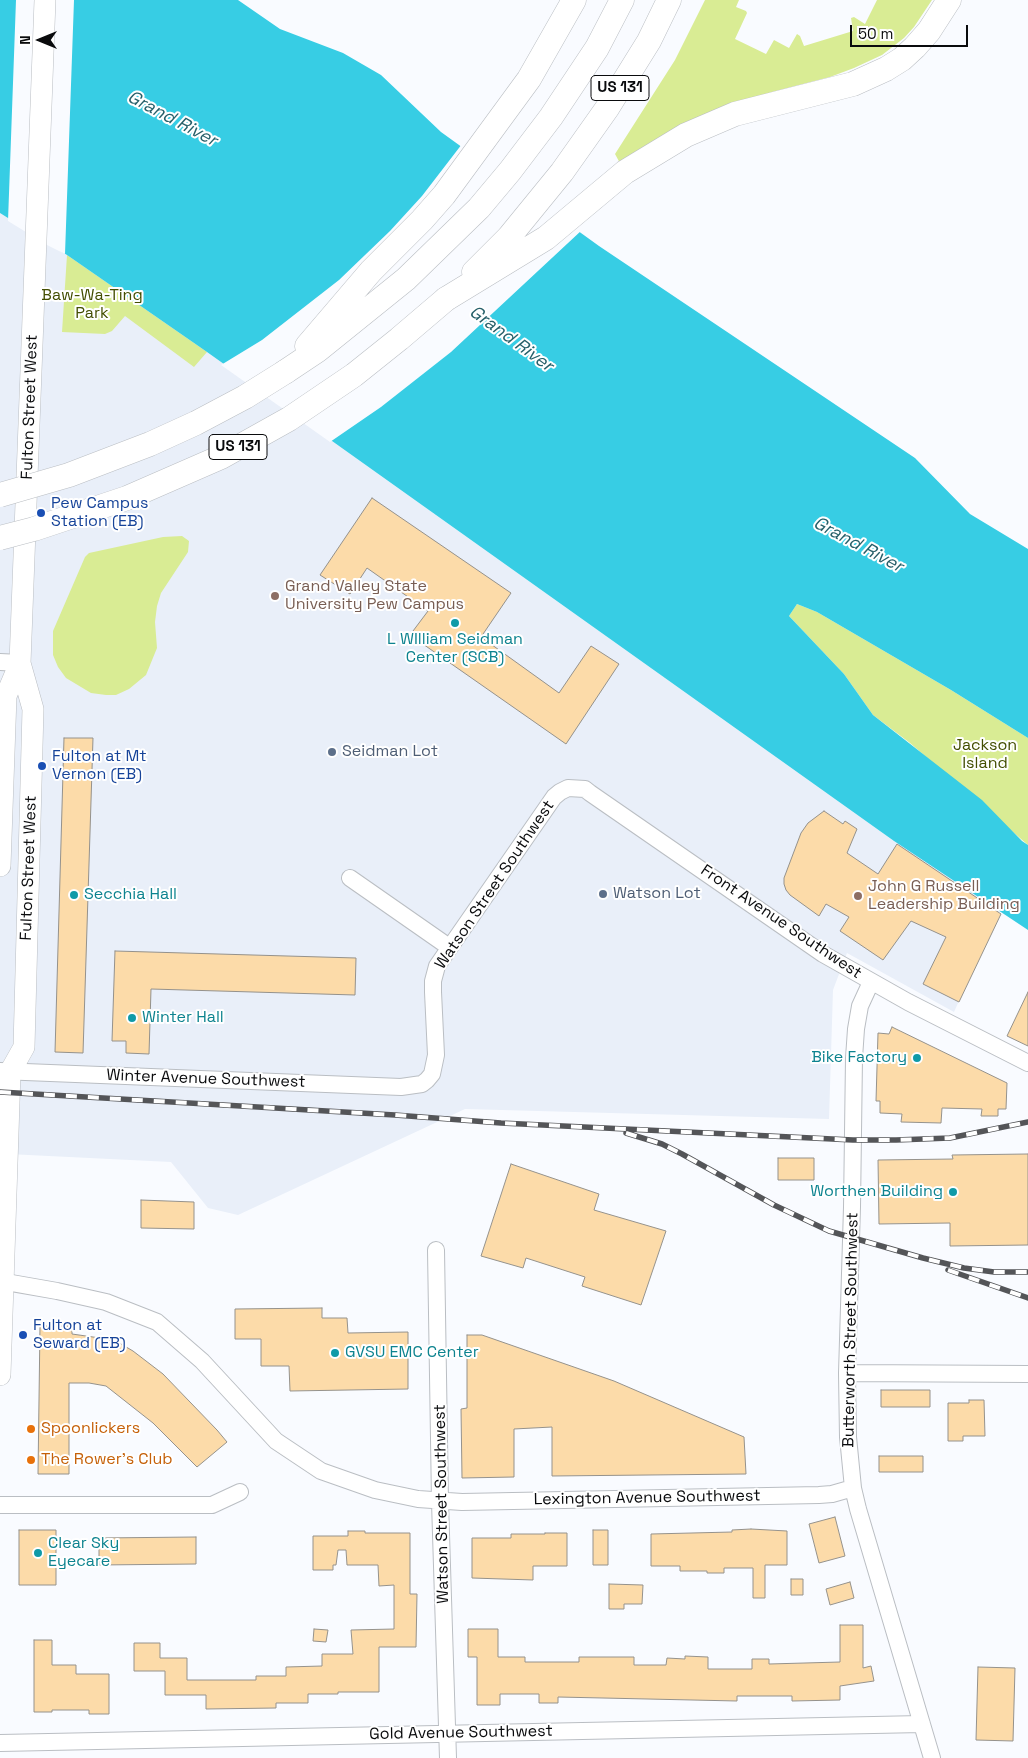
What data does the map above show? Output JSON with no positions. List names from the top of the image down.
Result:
{
  "streets": {
    "highway": ["US 131"],
    "main road": ["Fulton Street West"],
    "street": [
      "Watson Street Southwest",
      "Front Avenue Southwest",
      "Winter Avenue Southwest",
      "Butterworth Street Southwest",
      "Lexington Avenue Southwest",
      "Gold Avenue Southwest"
    ]
  },
  "crossings": [
    ["Fulton Street West", "Winter Avenue Southwest"],
    ["Fulton Street West", "Lexington Avenue Southwest"],
    ["Watson Street Southwest", "Front Avenue Southwest"],
    ["Watson Street Southwest", "Winter Avenue Southwest"],
    ["Watson Street Southwest", "Lexington Avenue Southwest"],
    ["Watson Street Southwest", "Gold Avenue Southwest"],
    ["Front Avenue Southwest", "Butterworth Street Southwest"],
    ["Butterworth Street Southwest", "Lexington Avenue Southwest"],
    ["Butterworth Street Southwest", "Gold Avenue Southwest"]
  ],
  "water": ["Grand River"],
  "parks": ["Baw-Wa-Ting Park", "Jackson Island"],
  "places": [
    "Pew Campus Station (EB)",
    "Grand Valley State University Pew Campus",
    "L WIlliam Seidman Center (SCB)",
    "Seidman Lot",
    "Fulton at Mt Vernon (EB)",
    "Watson Lot",
    "Secchia Hall",
    "John G Russell Leadership Building",
    "Winter Hall",
    "Bike Factory",
    "Worthen Building",
    "Fulton at Seward (EB)",
    "GVSU EMC Center",
    "Spoonlickers",
    "The Rower's Club",
    "Clear Sky Eyecare"
  ],
  "scale_bar": "50 m",
  "north": "left"
}
